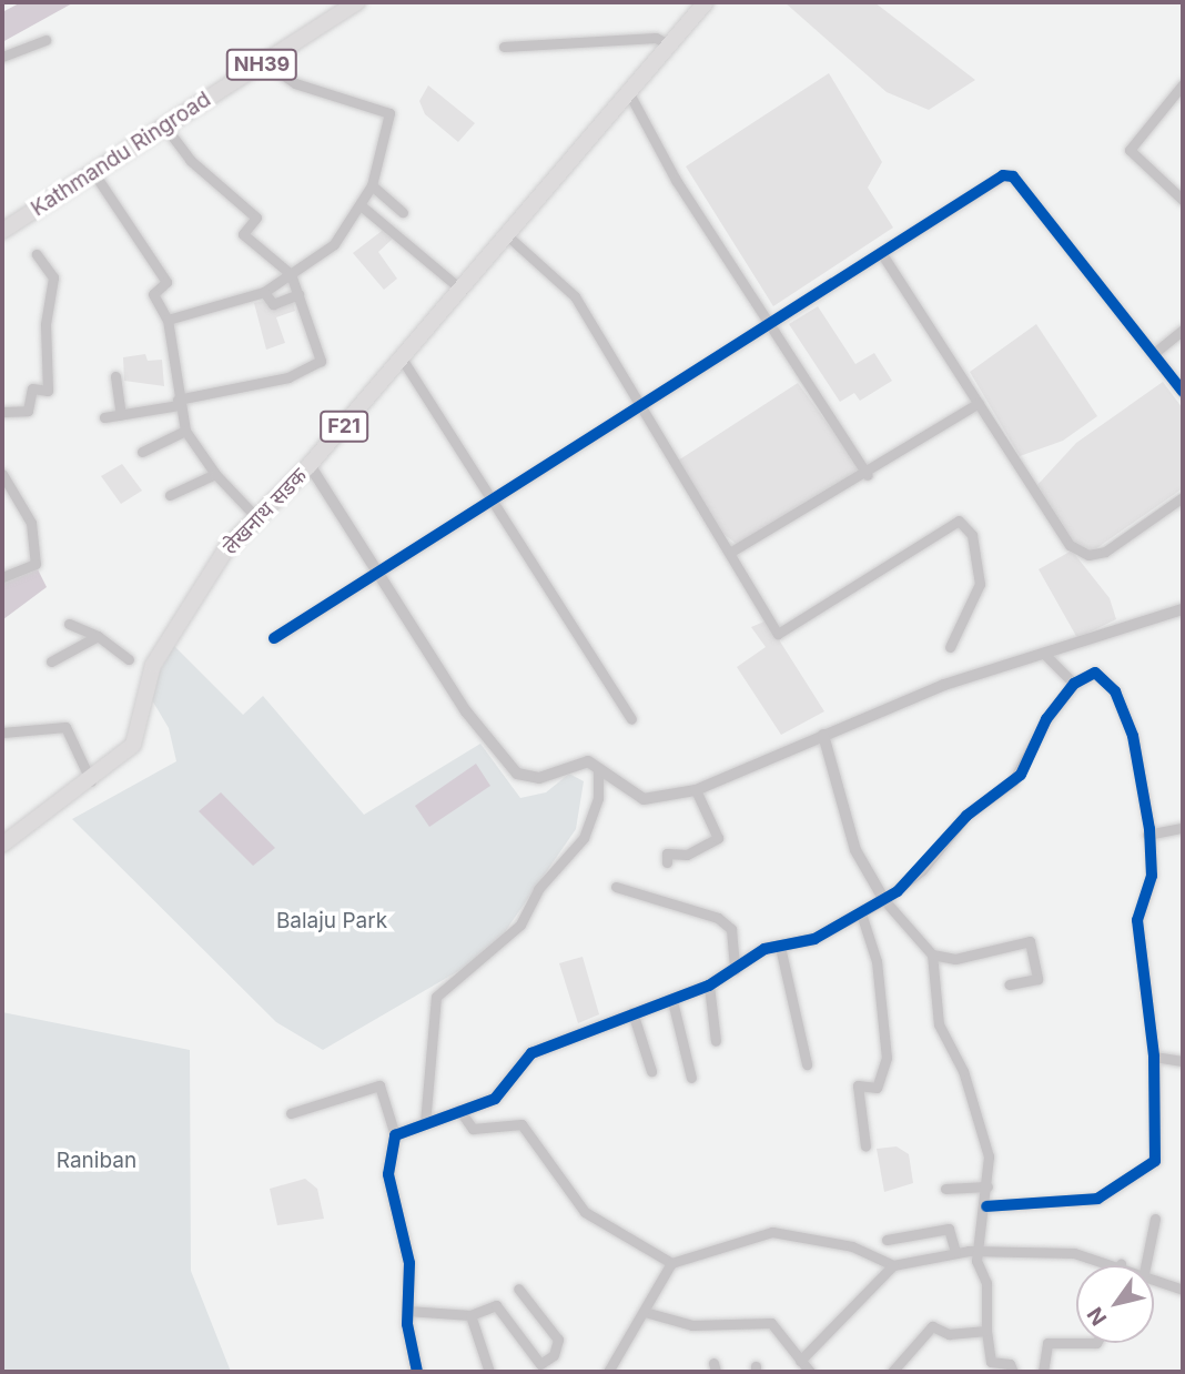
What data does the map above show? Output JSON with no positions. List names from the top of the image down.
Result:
{
  "streets": {
    "main road": [
      "NH39",
      "Kathmandu Ringroad",
      "F21",
      "लेखनाथ सडक"
    ]
  },
  "parks": ["Balaju Park", "Raniban"],
  "north": "bottom left"
}
